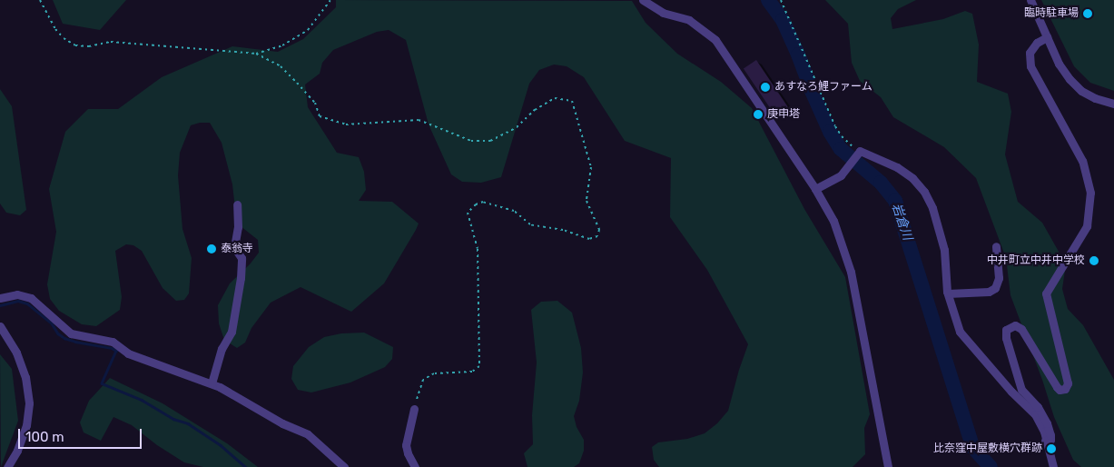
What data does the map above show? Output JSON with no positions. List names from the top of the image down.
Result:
{
  "water": ["岩倉川"],
  "places": [
    "臨時駐車場",
    "あすなろ鯉ファーム",
    "庚申塔",
    "泰翁寺",
    "中井町立中井中学校",
    "比奈窪中屋敷横穴群跡"
  ],
  "scale_bar": "100 m"
}
